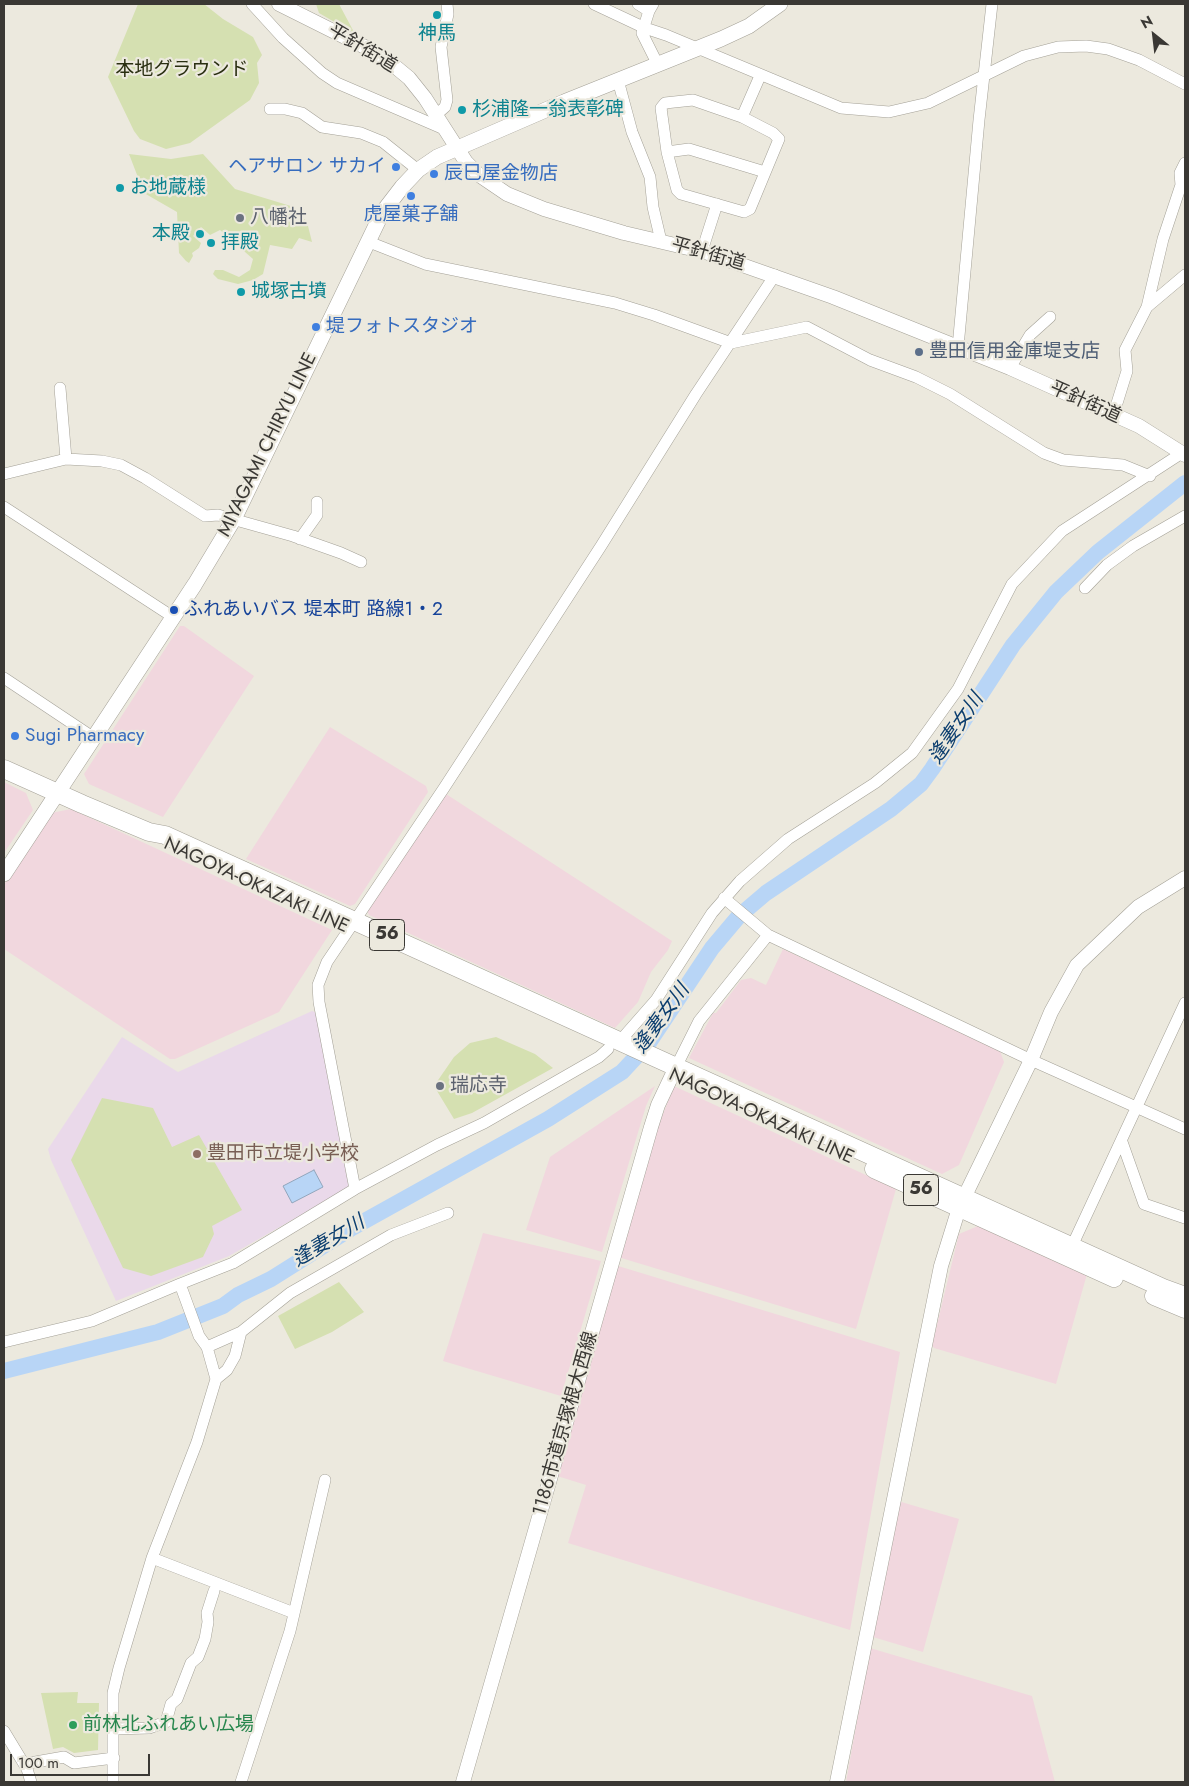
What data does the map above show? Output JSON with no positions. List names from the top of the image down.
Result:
{
  "streets": {
    "main road": ["MIYAGAMI CHIRYU LINE", "NAGOYA-OKAZAKI LINE", "56"],
    "street": ["平針街道", "1186市道京塚根大西線"]
  },
  "crossings": [
    ["平針街道", "MIYAGAMI CHIRYU LINE"],
    ["MIYAGAMI CHIRYU LINE", "NAGOYA-OKAZAKI LINE"],
    ["NAGOYA-OKAZAKI LINE", "1186市道京塚根大西線"]
  ],
  "water": ["逢妻女川"],
  "parks": ["本地グラウンド"],
  "places": [
    "神馬",
    "杉浦隆一翁表彰碑",
    "ヘアサロン サカイ",
    "辰巳屋金物店",
    "お地蔵様",
    "虎屋菓子舗",
    "八幡社",
    "本殿",
    "拝殿",
    "城塚古墳",
    "堤フォトスタジオ",
    "豊田信用金庫堤支店",
    "ふれあいバス 堤本町 路線1・2",
    "Sugi Pharmacy",
    "瑞応寺",
    "豊田市立堤小学校",
    "前林北ふれあい広場"
  ],
  "scale_bar": "100 m",
  "north": "top left"
}
